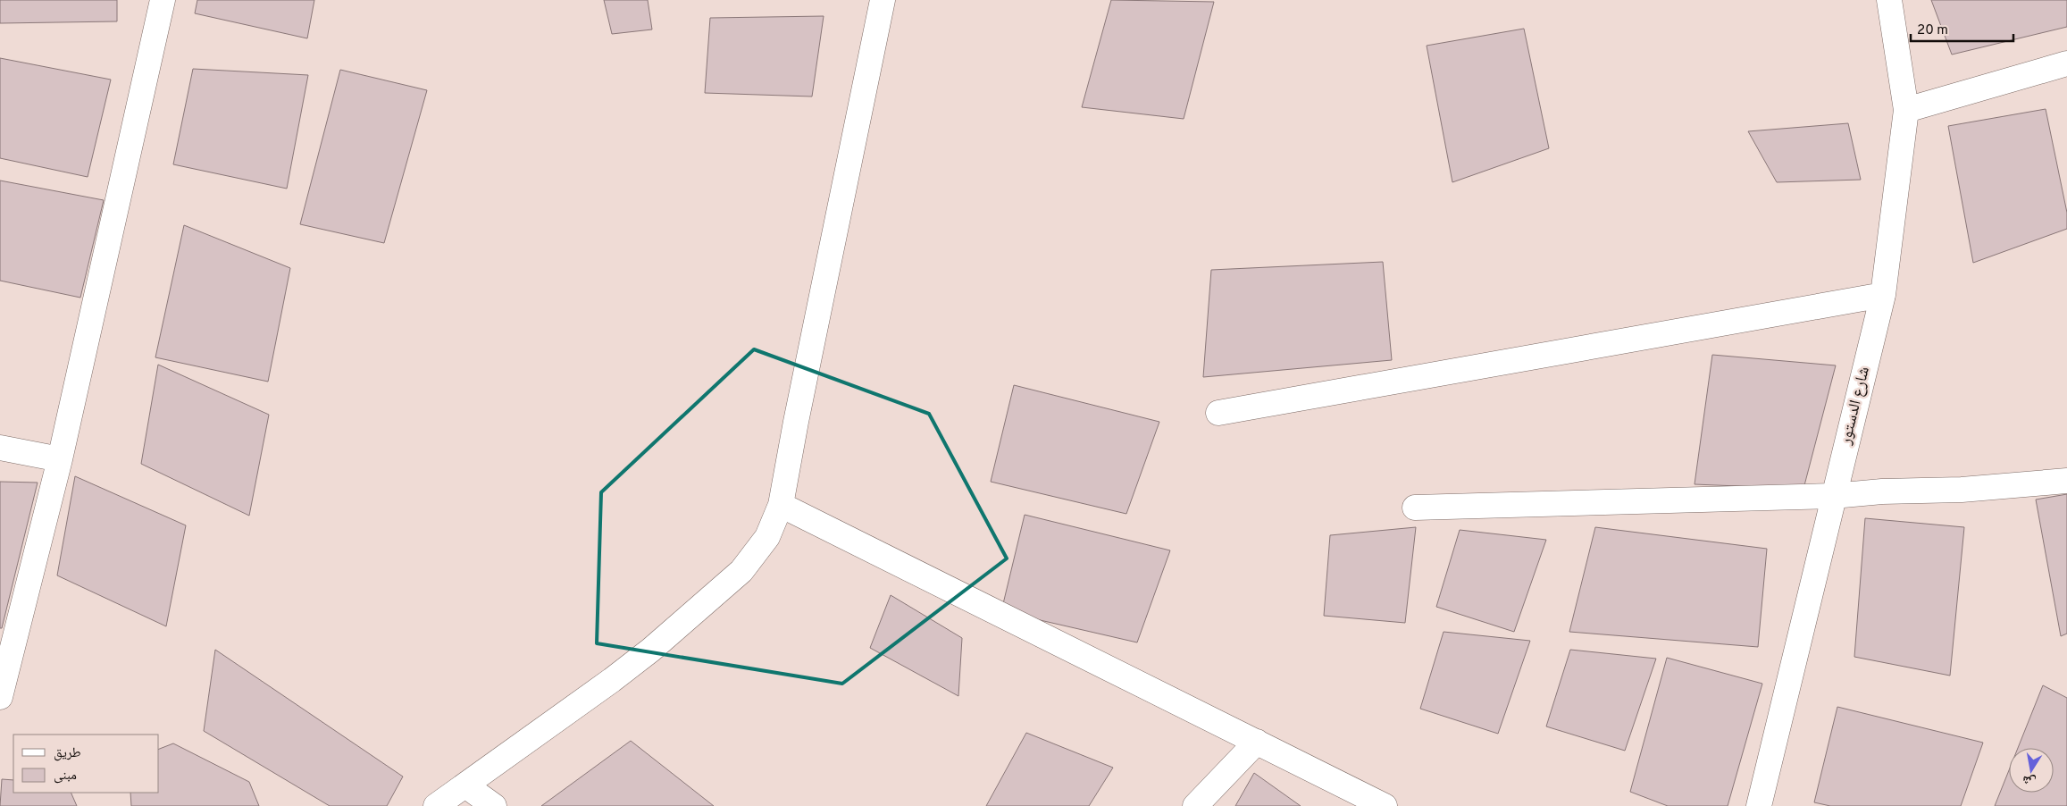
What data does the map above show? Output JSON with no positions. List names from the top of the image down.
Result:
{
  "streets": {
    "street": ["شارع الدستور"]
  },
  "legend": ["طريق", "مبنى"],
  "scale_bar": "20 m",
  "north": "bottom"
}
